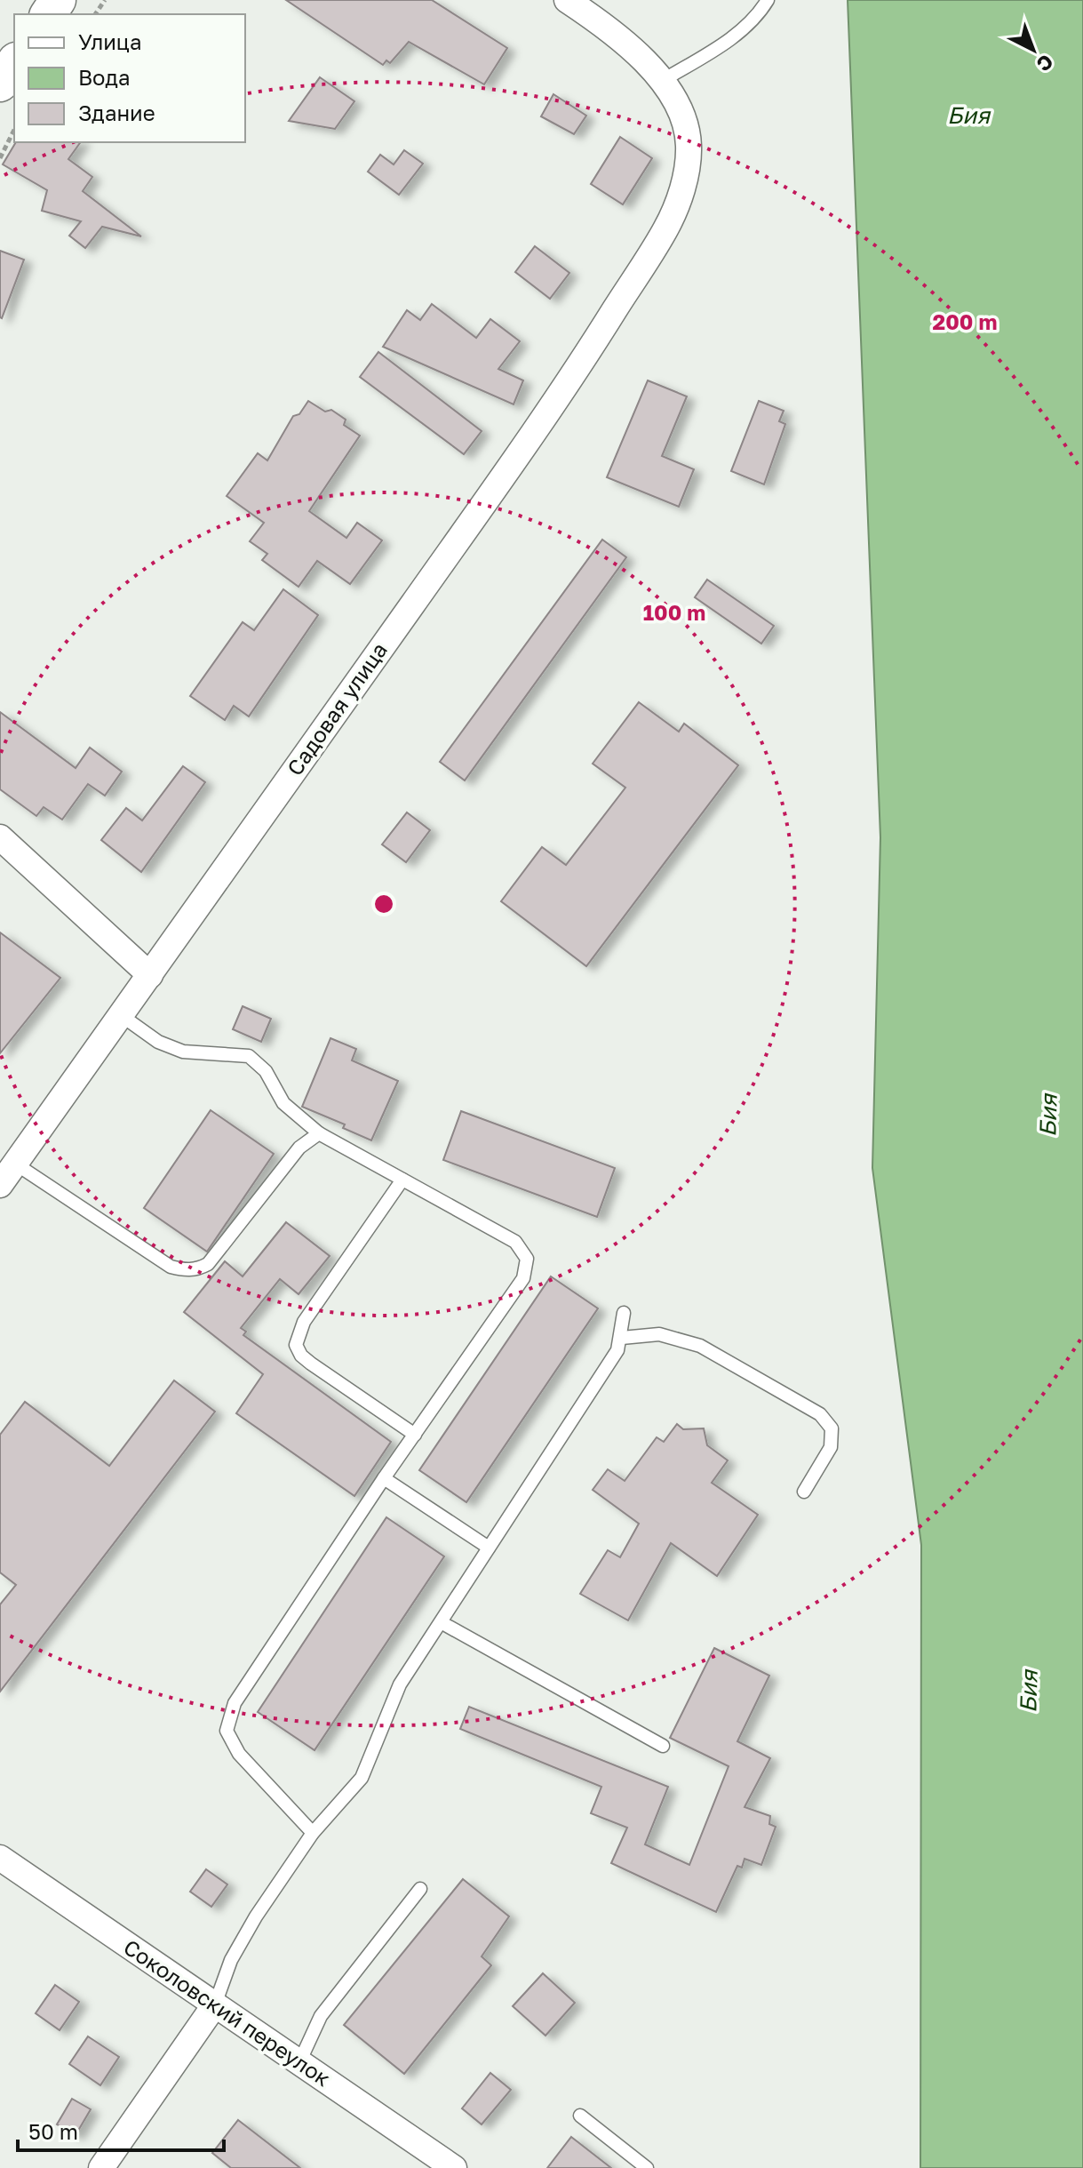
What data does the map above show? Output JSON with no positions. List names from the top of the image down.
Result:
{
  "streets": {
    "street": ["Садовая улица", "Соколовский переулок"]
  },
  "water": ["Бия"],
  "legend": ["Улица", "Вода", "Здание"],
  "scale_bar": "50 m",
  "north": "bottom right",
  "rings": ["200 m", "100 m"]
}
